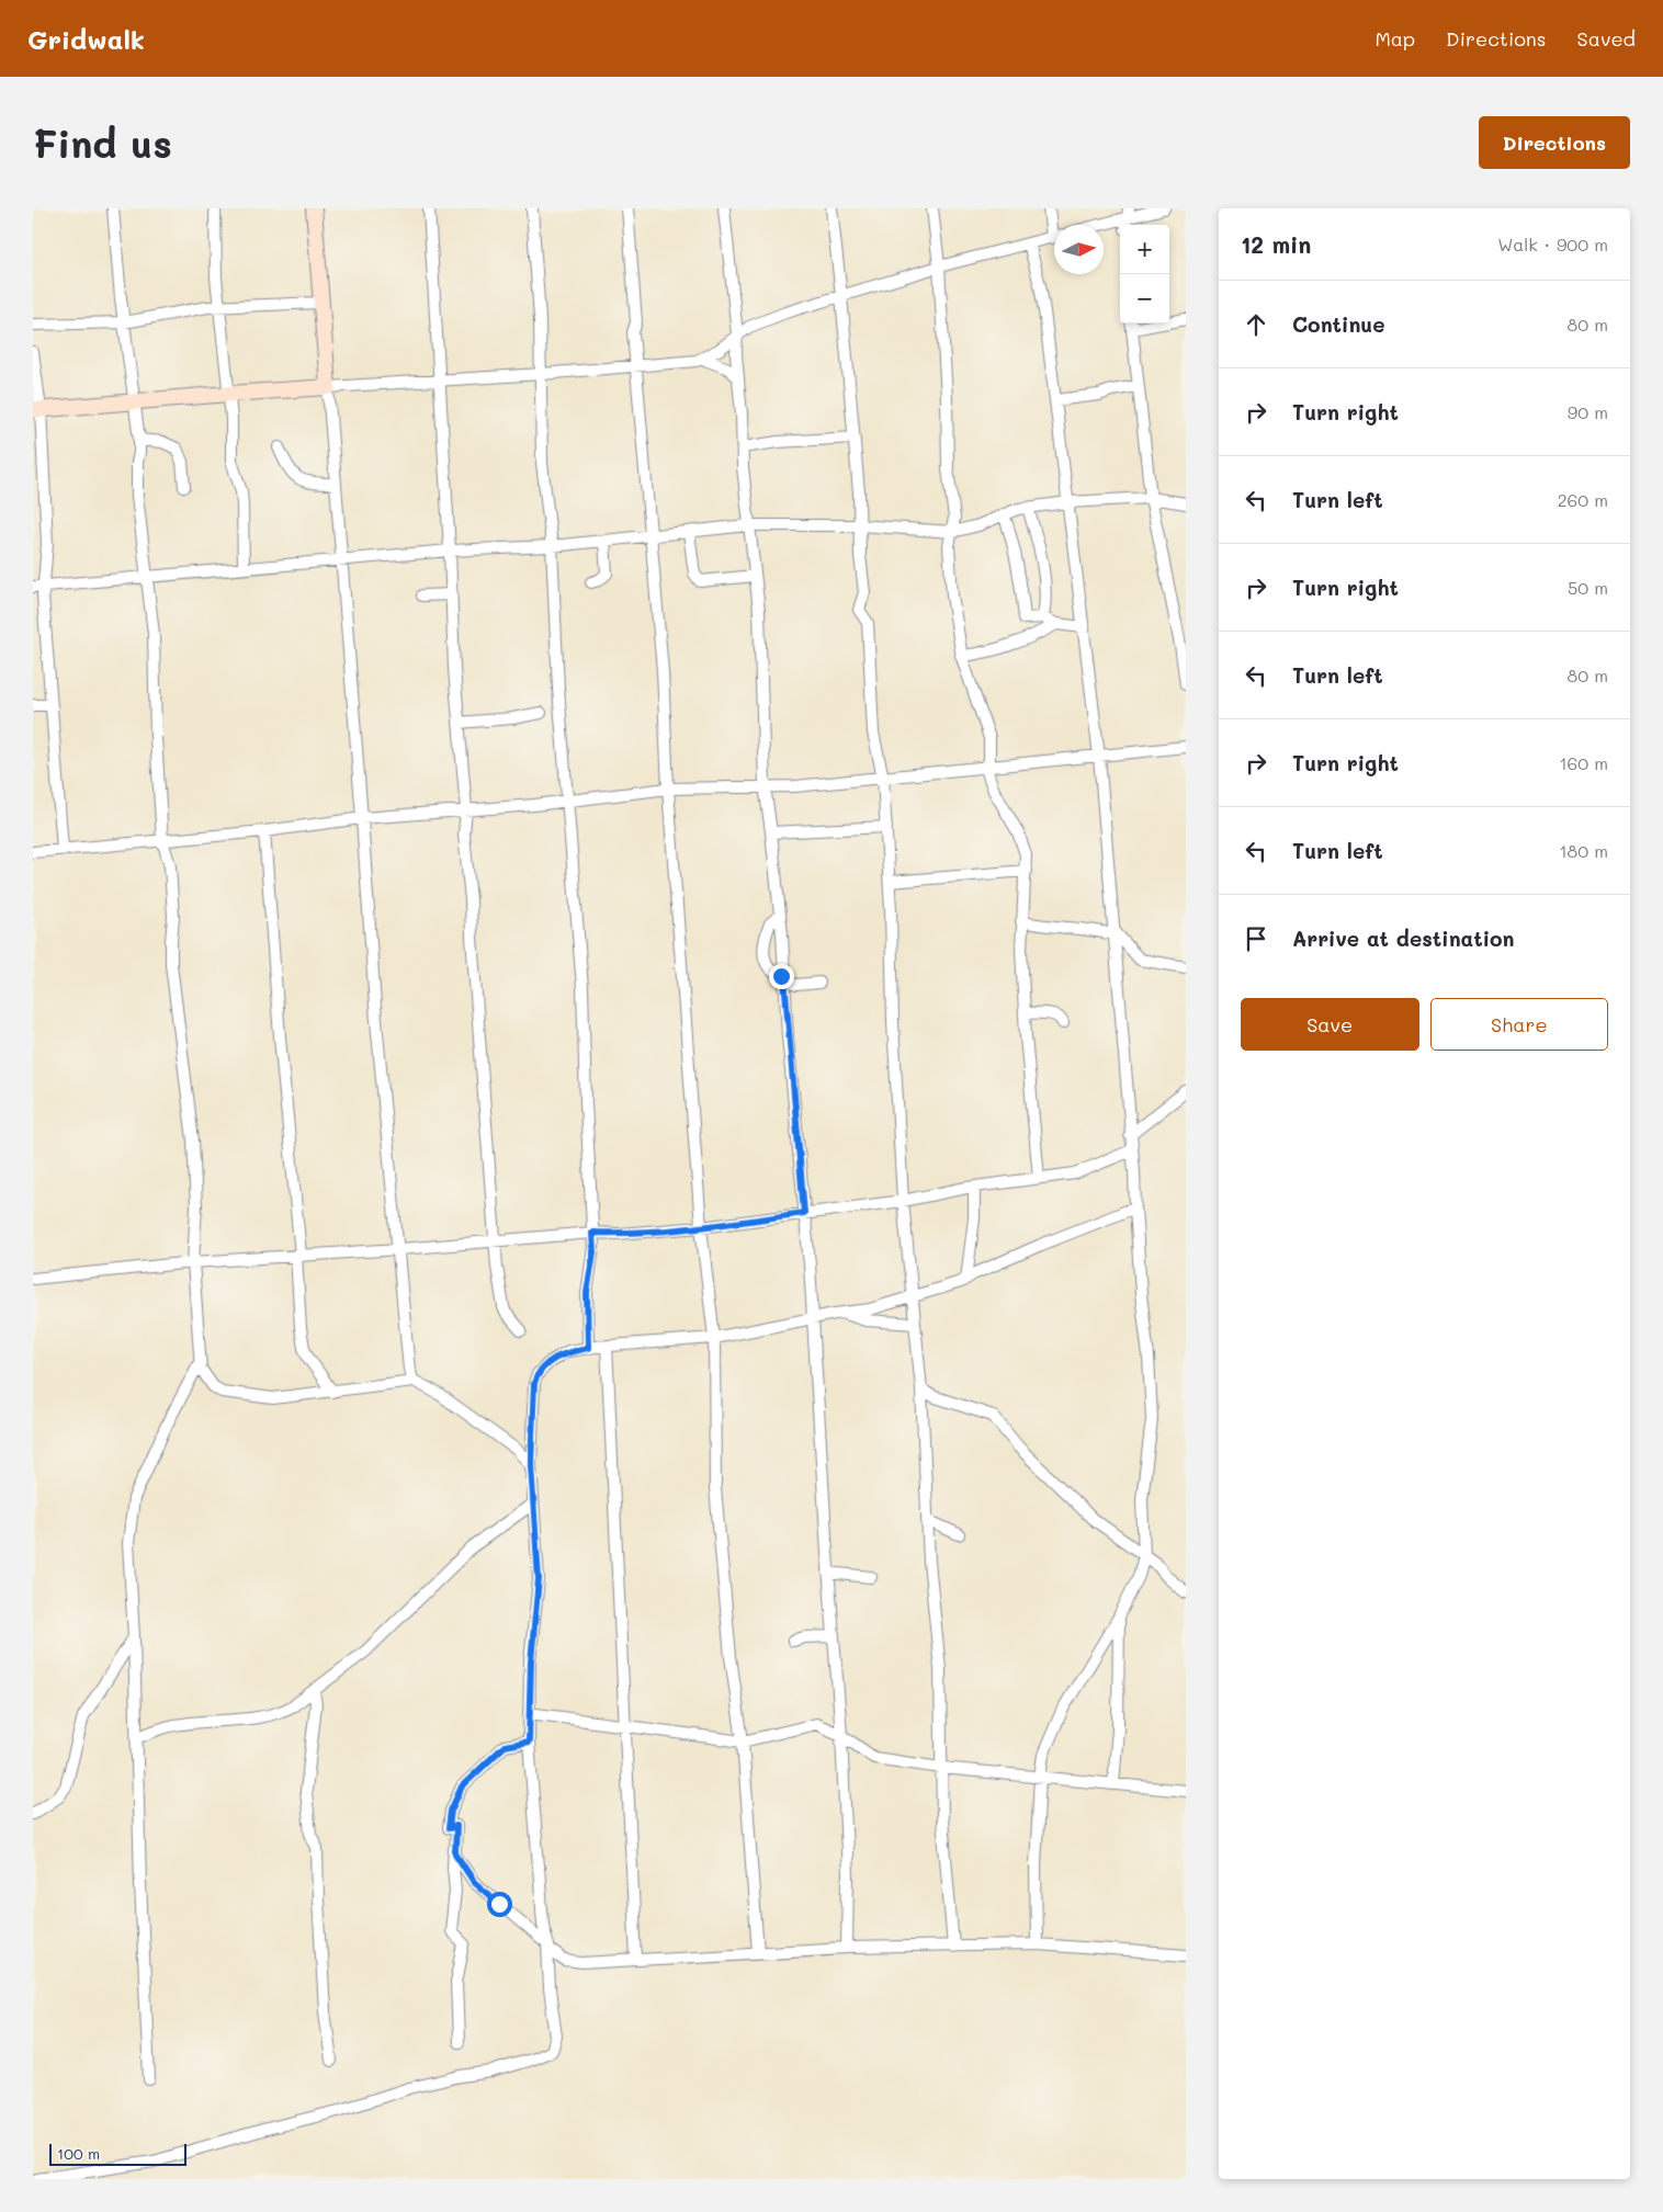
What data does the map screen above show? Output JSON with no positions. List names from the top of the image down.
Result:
{
  "scale_bar": "100 m",
  "north": "right",
  "page": {
    "header": "Gridwalk",
    "nav": ["Map", "Directions", "Saved"],
    "buttons": [
      "Directions",
      ["Save", "Share"]
    ],
    "title": "Find us",
    "heading": ["12 min", "Walk · 900 m"],
    "map_buttons": ["+", "−"],
    "list": [
      ["Continue", "80 m"],
      ["Turn right", "90 m"],
      ["Turn left", "260 m"],
      ["Turn right", "50 m"],
      ["Turn left", "80 m"],
      ["Turn right", "160 m"],
      ["Turn left", "180 m"],
      "Arrive at destination"
    ],
    "scale": "100 m"
  }
}
